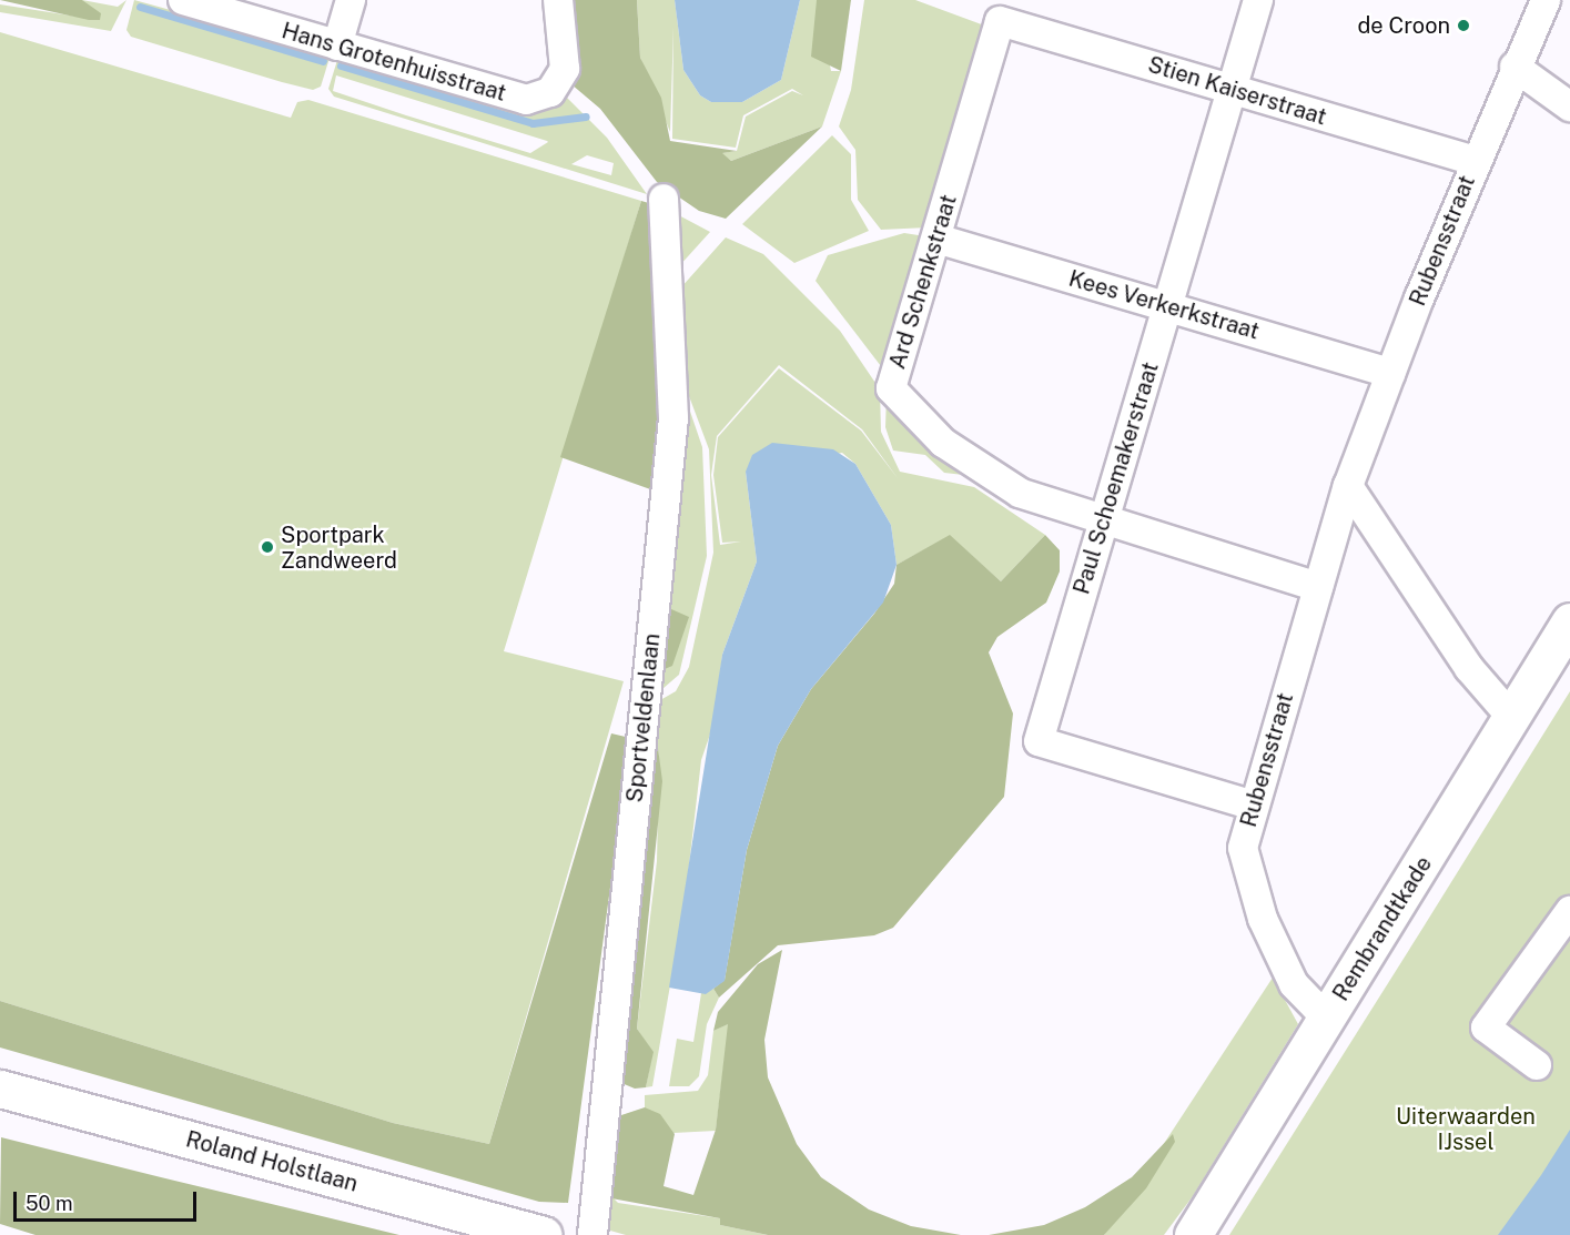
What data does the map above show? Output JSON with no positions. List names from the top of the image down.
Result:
{
  "streets": {
    "street": [
      "Hans Grotenhuisstraat",
      "Stien Kaiserstraat",
      "Rubensstraat",
      "Ard Schenkstraat",
      "Kees Verkerkstraat",
      "Paul Schoemakerstraat",
      "Sportveldenlaan",
      "Rembrandtkade",
      "Roland Holstlaan"
    ]
  },
  "crossings": [
    ["Stien Kaiserstraat", "Rubensstraat"],
    ["Stien Kaiserstraat", "Ard Schenkstraat"],
    ["Stien Kaiserstraat", "Paul Schoemakerstraat"],
    ["Rubensstraat", "Ard Schenkstraat"],
    ["Rubensstraat", "Kees Verkerkstraat"],
    ["Rubensstraat", "Paul Schoemakerstraat"],
    ["Rubensstraat", "Rembrandtkade"],
    ["Ard Schenkstraat", "Kees Verkerkstraat"],
    ["Ard Schenkstraat", "Paul Schoemakerstraat"],
    ["Kees Verkerkstraat", "Paul Schoemakerstraat"]
  ],
  "parks": ["Uiterwaarden IJssel"],
  "places": ["de Croon", "Sportpark Zandweerd"],
  "scale_bar": "50 m"
}
